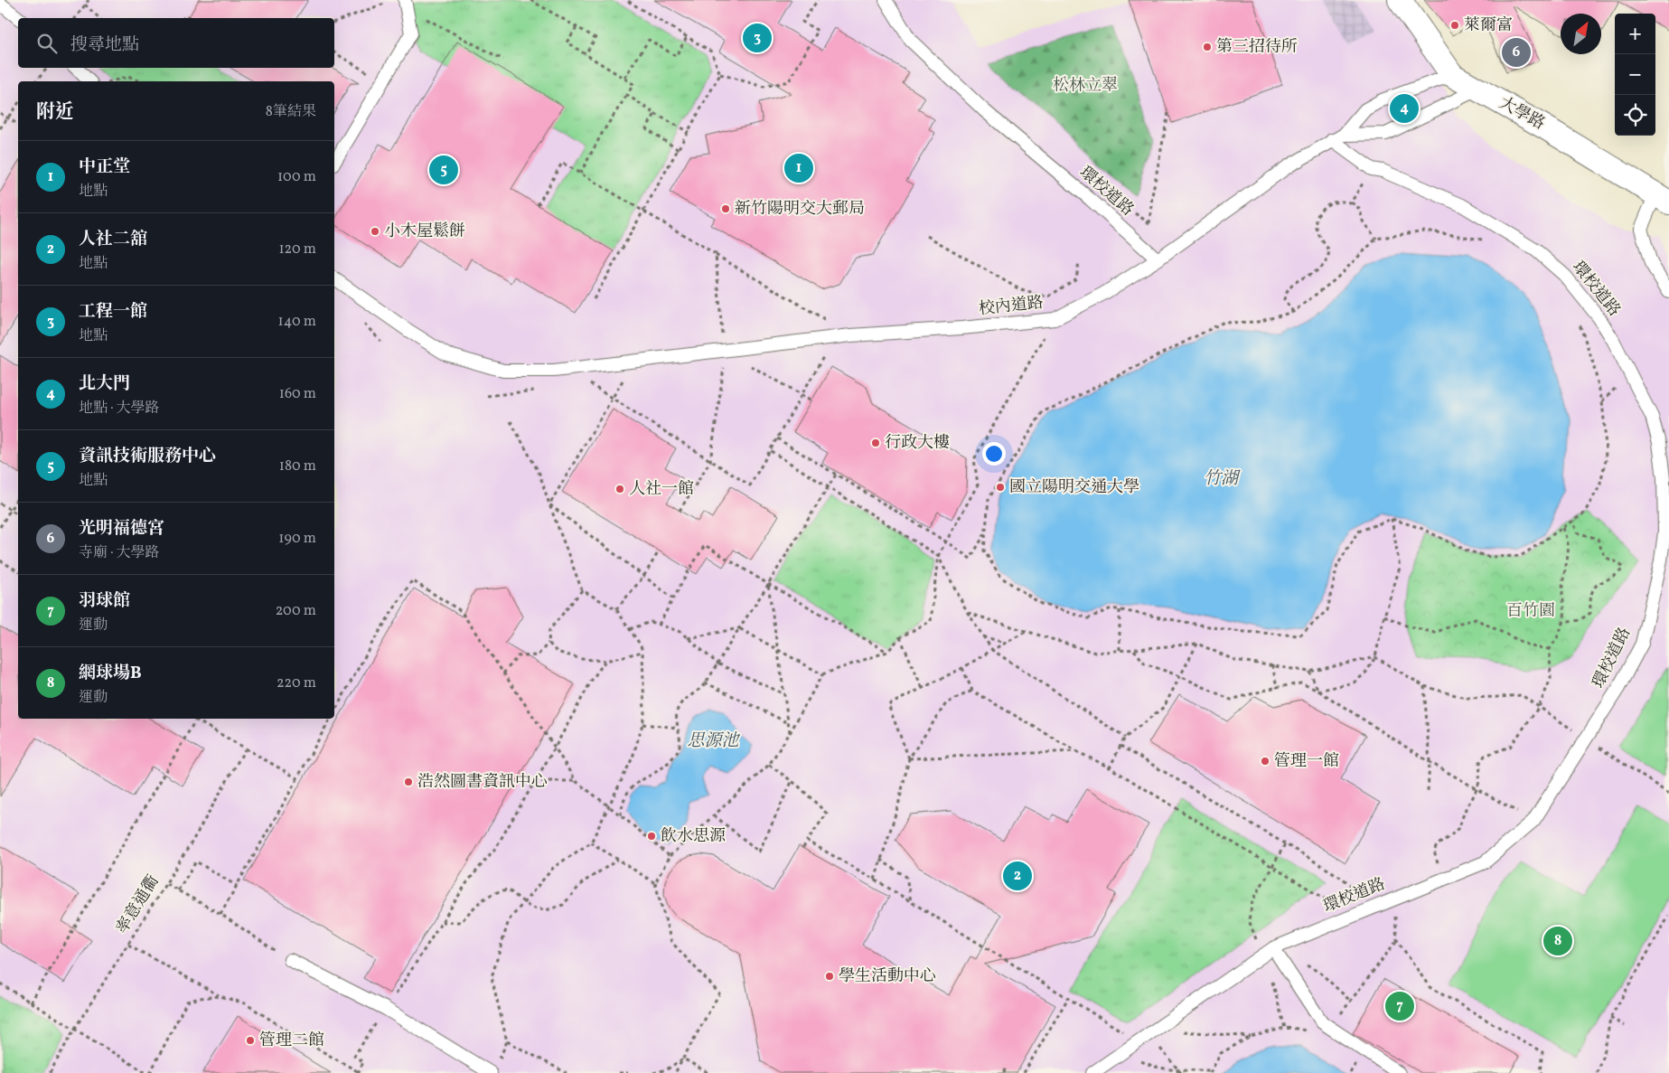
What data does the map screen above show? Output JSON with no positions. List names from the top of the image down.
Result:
{
  "streets": {
    "street": ["大學路"],
    "lane": ["環校道路", "校內道路"],
    "path": ["率意通衢"]
  },
  "crossings": [
    ["環校道路", "校內道路"]
  ],
  "water": ["竹湖", "思源池"],
  "parks": ["松林立翠", "百竹園"],
  "places": [
    "萊爾富",
    "第三招待所",
    "新竹陽明交大郵局",
    "小木屋鬆餅",
    "行政大樓",
    "國立陽明交通大學",
    "人社一館",
    "管理一館",
    "浩然圖書資訊中心",
    "飲水思源",
    "學生活動中心",
    "管理二館"
  ],
  "north": "top right",
  "page": {
    "map_buttons": ["+", "−"],
    "search": "搜尋地點",
    "pins": [
      "3",
      "6",
      "4",
      "1",
      "5",
      "2",
      "8",
      "7"
    ],
    "heading": ["附近", "8筆結果"],
    "list": [
      {
        "mark": "1",
        "name": "中正堂",
        "note": "地點",
        "value": "100 m"
      },
      {
        "mark": "2",
        "name": "人社二舘",
        "note": "地點",
        "value": "120 m"
      },
      {
        "mark": "3",
        "name": "工程一館",
        "note": "地點",
        "value": "140 m"
      },
      {
        "mark": "4",
        "name": "北大門",
        "note": "地點 · 大學路",
        "value": "160 m"
      },
      {
        "mark": "5",
        "name": "資訊技術服務中心",
        "note": "地點",
        "value": "180 m"
      },
      {
        "mark": "6",
        "name": "光明福德宮",
        "note": "寺廟 · 大學路",
        "value": "190 m"
      },
      {
        "mark": "7",
        "name": "羽球館",
        "note": "運動",
        "value": "200 m"
      },
      {
        "mark": "8",
        "name": "網球場B",
        "note": "運動",
        "value": "220 m"
      }
    ]
  }
}
